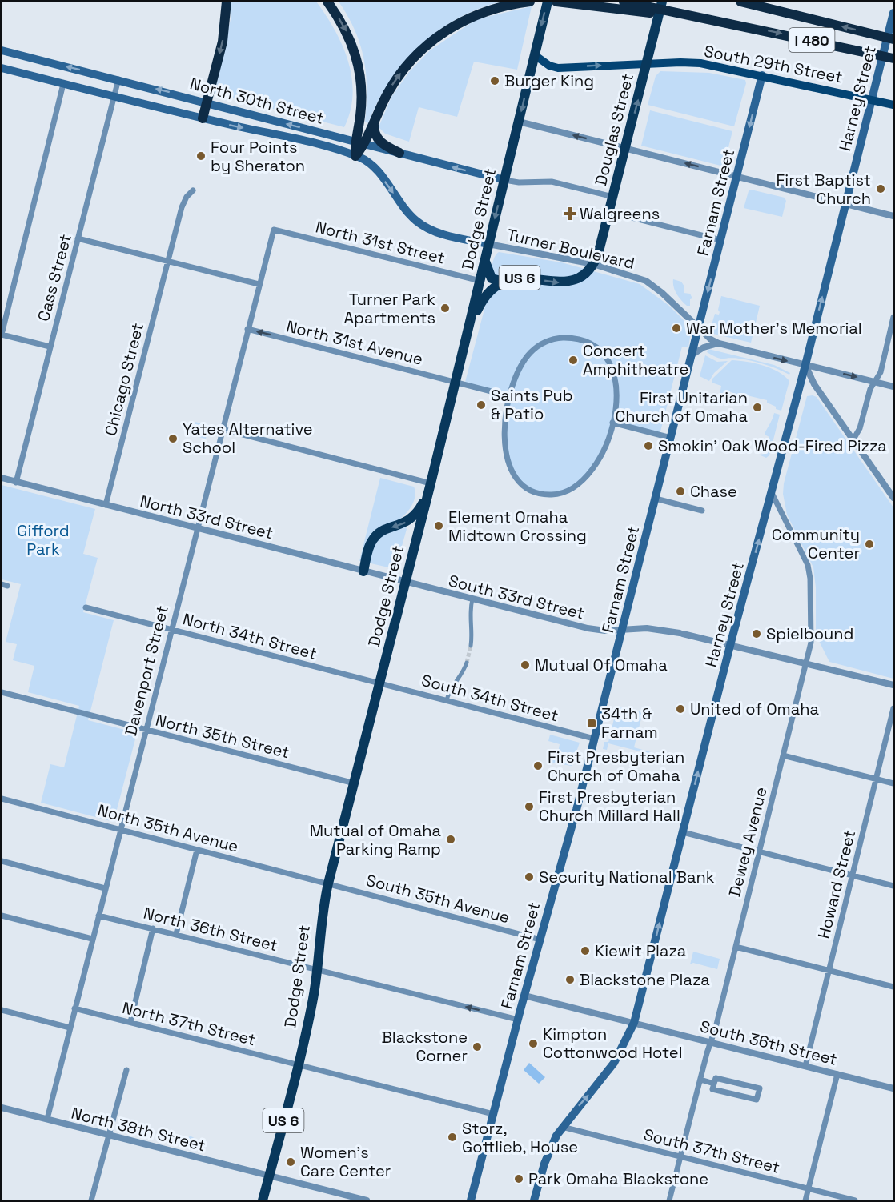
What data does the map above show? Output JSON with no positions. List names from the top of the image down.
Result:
{
  "streets": {
    "highway": [
      "I 480",
      "Douglas Street",
      "Dodge Street",
      "US 6"
    ],
    "main road": [
      "South 29th Street",
      "Harney Street",
      "North 30th Street",
      "Farnam Street"
    ],
    "street": [
      "North 31st Street",
      "Turner Boulevard",
      "Cass Street",
      "North 31st Avenue",
      "Chicago Street",
      "North 33rd Street",
      "South 33rd Street",
      "North 34th Street",
      "Davenport Street",
      "South 34th Street",
      "North 35th Street",
      "North 35th Avenue",
      "Dewey Avenue",
      "Howard Street",
      "South 35th Avenue",
      "North 36th Street",
      "North 37th Street",
      "South 36th Street",
      "North 38th Street",
      "South 37th Street"
    ]
  },
  "crossings": [
    ["South 29th Street", "Harney Street"],
    ["South 29th Street", "Douglas Street"],
    ["South 29th Street", "Farnam Street"],
    ["South 29th Street", "Dodge Street"],
    ["Harney Street", "Turner Boulevard"],
    ["Harney Street", "South 33rd Street"],
    ["Harney Street", "Dewey Avenue"],
    ["Harney Street", "South 36th Street"],
    ["Harney Street", "South 37th Street"],
    ["North 30th Street", "Dodge Street"],
    ["North 30th Street", "Turner Boulevard"],
    ["North 30th Street", "Cass Street"],
    ["Douglas Street", "Turner Boulevard"],
    ["Douglas Street", "US 6"],
    ["Farnam Street", "Turner Boulevard"],
    ["Farnam Street", "South 33rd Street"],
    ["Farnam Street", "South 34th Street"],
    ["Farnam Street", "South 35th Avenue"],
    ["Farnam Street", "South 36th Street"],
    ["Dodge Street", "North 31st Street"],
    ["Dodge Street", "Turner Boulevard"],
    ["Dodge Street", "US 6"],
    ["Dodge Street", "North 31st Avenue"],
    ["Dodge Street", "North 33rd Street"],
    ["Dodge Street", "South 33rd Street"],
    ["Dodge Street", "North 34th Street"],
    ["Dodge Street", "South 34th Street"],
    ["Dodge Street", "North 35th Street"],
    ["Dodge Street", "North 35th Avenue"],
    ["Dodge Street", "South 35th Avenue"],
    ["Dodge Street", "North 36th Street"],
    ["Dodge Street", "North 37th Street"],
    ["Dodge Street", "North 38th Street"],
    ["North 31st Street", "Davenport Street"],
    ["Turner Boulevard", "US 6"],
    ["Cass Street", "North 33rd Street"],
    ["North 31st Avenue", "Davenport Street"],
    ["Chicago Street", "North 33rd Street"],
    ["North 33rd Street", "South 33rd Street"],
    ["North 33rd Street", "Davenport Street"],
    ["South 33rd Street", "Dewey Avenue"],
    ["North 34th Street", "Davenport Street"],
    ["North 34th Street", "South 34th Street"],
    ["Davenport Street", "North 35th Street"],
    ["Davenport Street", "North 35th Avenue"],
    ["Davenport Street", "North 36th Street"],
    ["Davenport Street", "North 37th Street"],
    ["Davenport Street", "North 38th Street"],
    ["North 35th Avenue", "South 35th Avenue"],
    ["Dewey Avenue", "South 36th Street"],
    ["Dewey Avenue", "South 37th Street"],
    ["Howard Street", "South 36th Street"]
  ],
  "one_way": ["Harney Street", "Turner Boulevard", "North 31st Avenue"],
  "parks": ["Gifford Park"],
  "places": {
    "other": [
      "Burger King",
      "Four Points by Sheraton",
      "First Baptist Church",
      "Turner Park Apartments",
      "War Mother's Memorial",
      "Concert Amphitheatre",
      "Saints Pub & Patio",
      "First Unitarian Church of Omaha",
      "Yates Alternative School",
      "Smokin' Oak Wood-Fired Pizza",
      "Chase",
      "Element Omaha Midtown Crossing",
      "Community Center",
      "Spielbound",
      "Mutual Of Omaha",
      "United of Omaha",
      "First Presbyterian Church of Omaha",
      "First Presbyterian Church Millard Hall",
      "Mutual of Omaha Parking Ramp",
      "Security National Bank",
      "Kiewit Plaza",
      "Blackstone Plaza",
      "Kimpton Cottonwood Hotel",
      "Blackstone Corner",
      "Storz, Gottlieb, House",
      "Women’s Care Center",
      "Park Omaha Blackstone"
    ],
    "health": ["Walgreens"],
    "transit": ["34th & Farnam"]
  }
}
